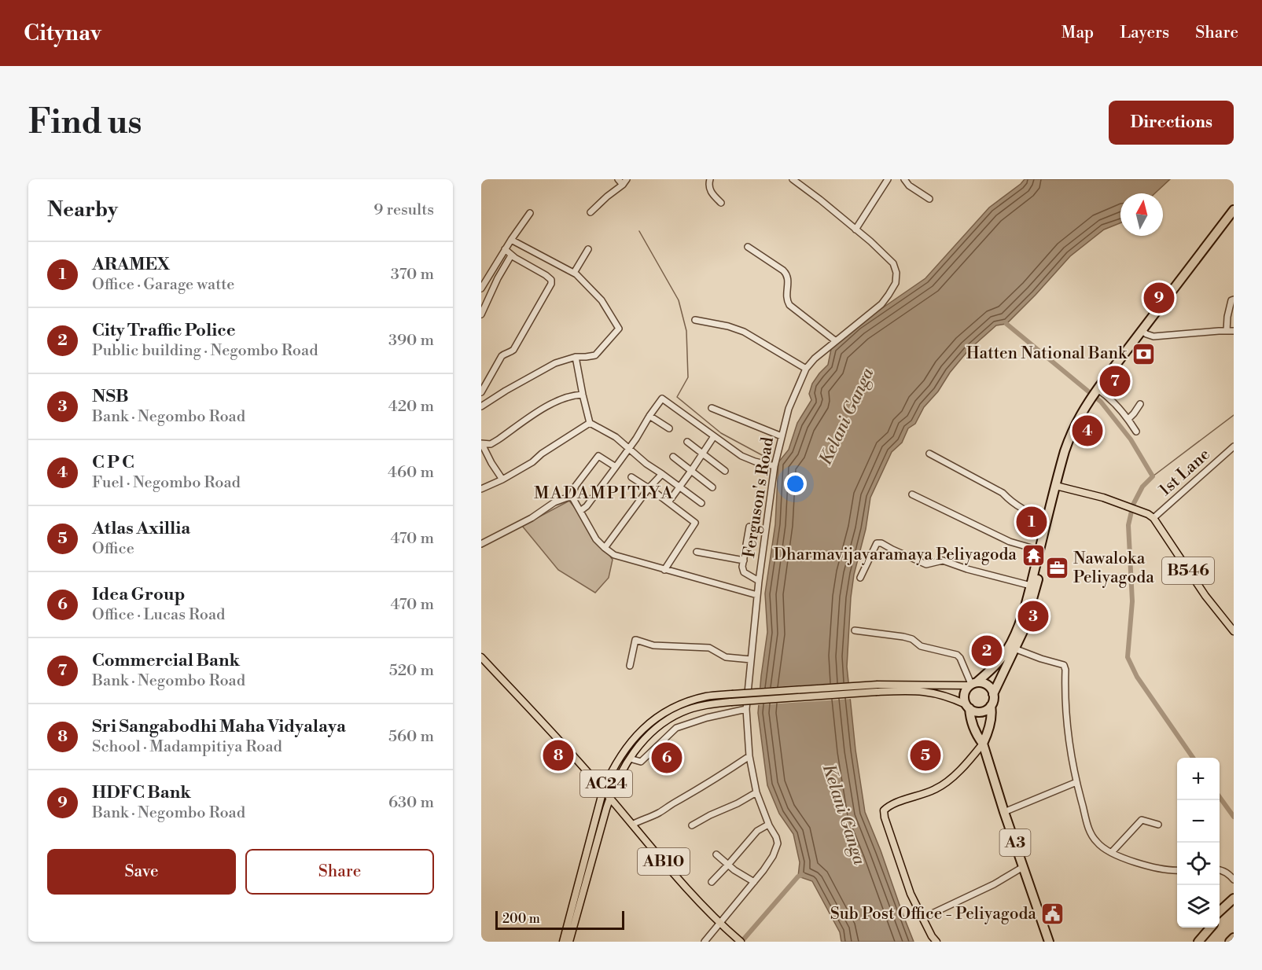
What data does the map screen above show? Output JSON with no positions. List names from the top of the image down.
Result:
{
  "streets": {
    "highway": ["A3"],
    "main road": ["B546", "AC24", "AB10"],
    "street": ["1st Lane", "Ferguson's Road"]
  },
  "crossings": [
    ["1st Lane", "B546"],
    ["AC24", "AB10"]
  ],
  "districts": ["MADAMPITIYA"],
  "water": ["Kelani Ganga"],
  "places": {
    "bank": ["Hatten National Bank"],
    "temple": ["Dharmavijayaramaya Peliyagoda"],
    "office": ["Nawaloka Peliyagoda"],
    "public building": ["Sub Post Office - Peliyagoda"]
  },
  "scale_bar": "200 m",
  "north": "top",
  "page": {
    "header": "Citynav",
    "nav": ["Map", "Layers", "Share"],
    "buttons": [
      "Directions",
      ["Save", "Share"]
    ],
    "title": "Find us",
    "heading": ["Nearby", "9 results"],
    "list": [
      {
        "mark": "1",
        "name": "ARAMEX",
        "note": "Office · Garage watte",
        "value": "370 m"
      },
      {
        "mark": "2",
        "name": "City Traffic Police",
        "note": "Public building · Negombo Road",
        "value": "390 m"
      },
      {
        "mark": "3",
        "name": "NSB",
        "note": "Bank · Negombo Road",
        "value": "420 m"
      },
      {
        "mark": "4",
        "name": "C P C",
        "note": "Fuel · Negombo Road",
        "value": "460 m"
      },
      {
        "mark": "5",
        "name": "Atlas Axillia",
        "note": "Office",
        "value": "470 m"
      },
      {
        "mark": "6",
        "name": "Idea Group",
        "note": "Office · Lucas Road",
        "value": "470 m"
      },
      {
        "mark": "7",
        "name": "Commercial Bank",
        "note": "Bank · Negombo Road",
        "value": "520 m"
      },
      {
        "mark": "8",
        "name": "Sri Sangabodhi Maha Vidyalaya",
        "note": "School · Madampitiya Road",
        "value": "560 m"
      },
      {
        "mark": "9",
        "name": "HDFC Bank",
        "note": "Bank · Negombo Road",
        "value": "630 m"
      }
    ],
    "pins": [
      "9",
      "7",
      "4",
      "1",
      "3",
      "2",
      "5",
      "8",
      "6"
    ],
    "map_buttons": ["+", "−"],
    "scale": "200 m"
  }
}
